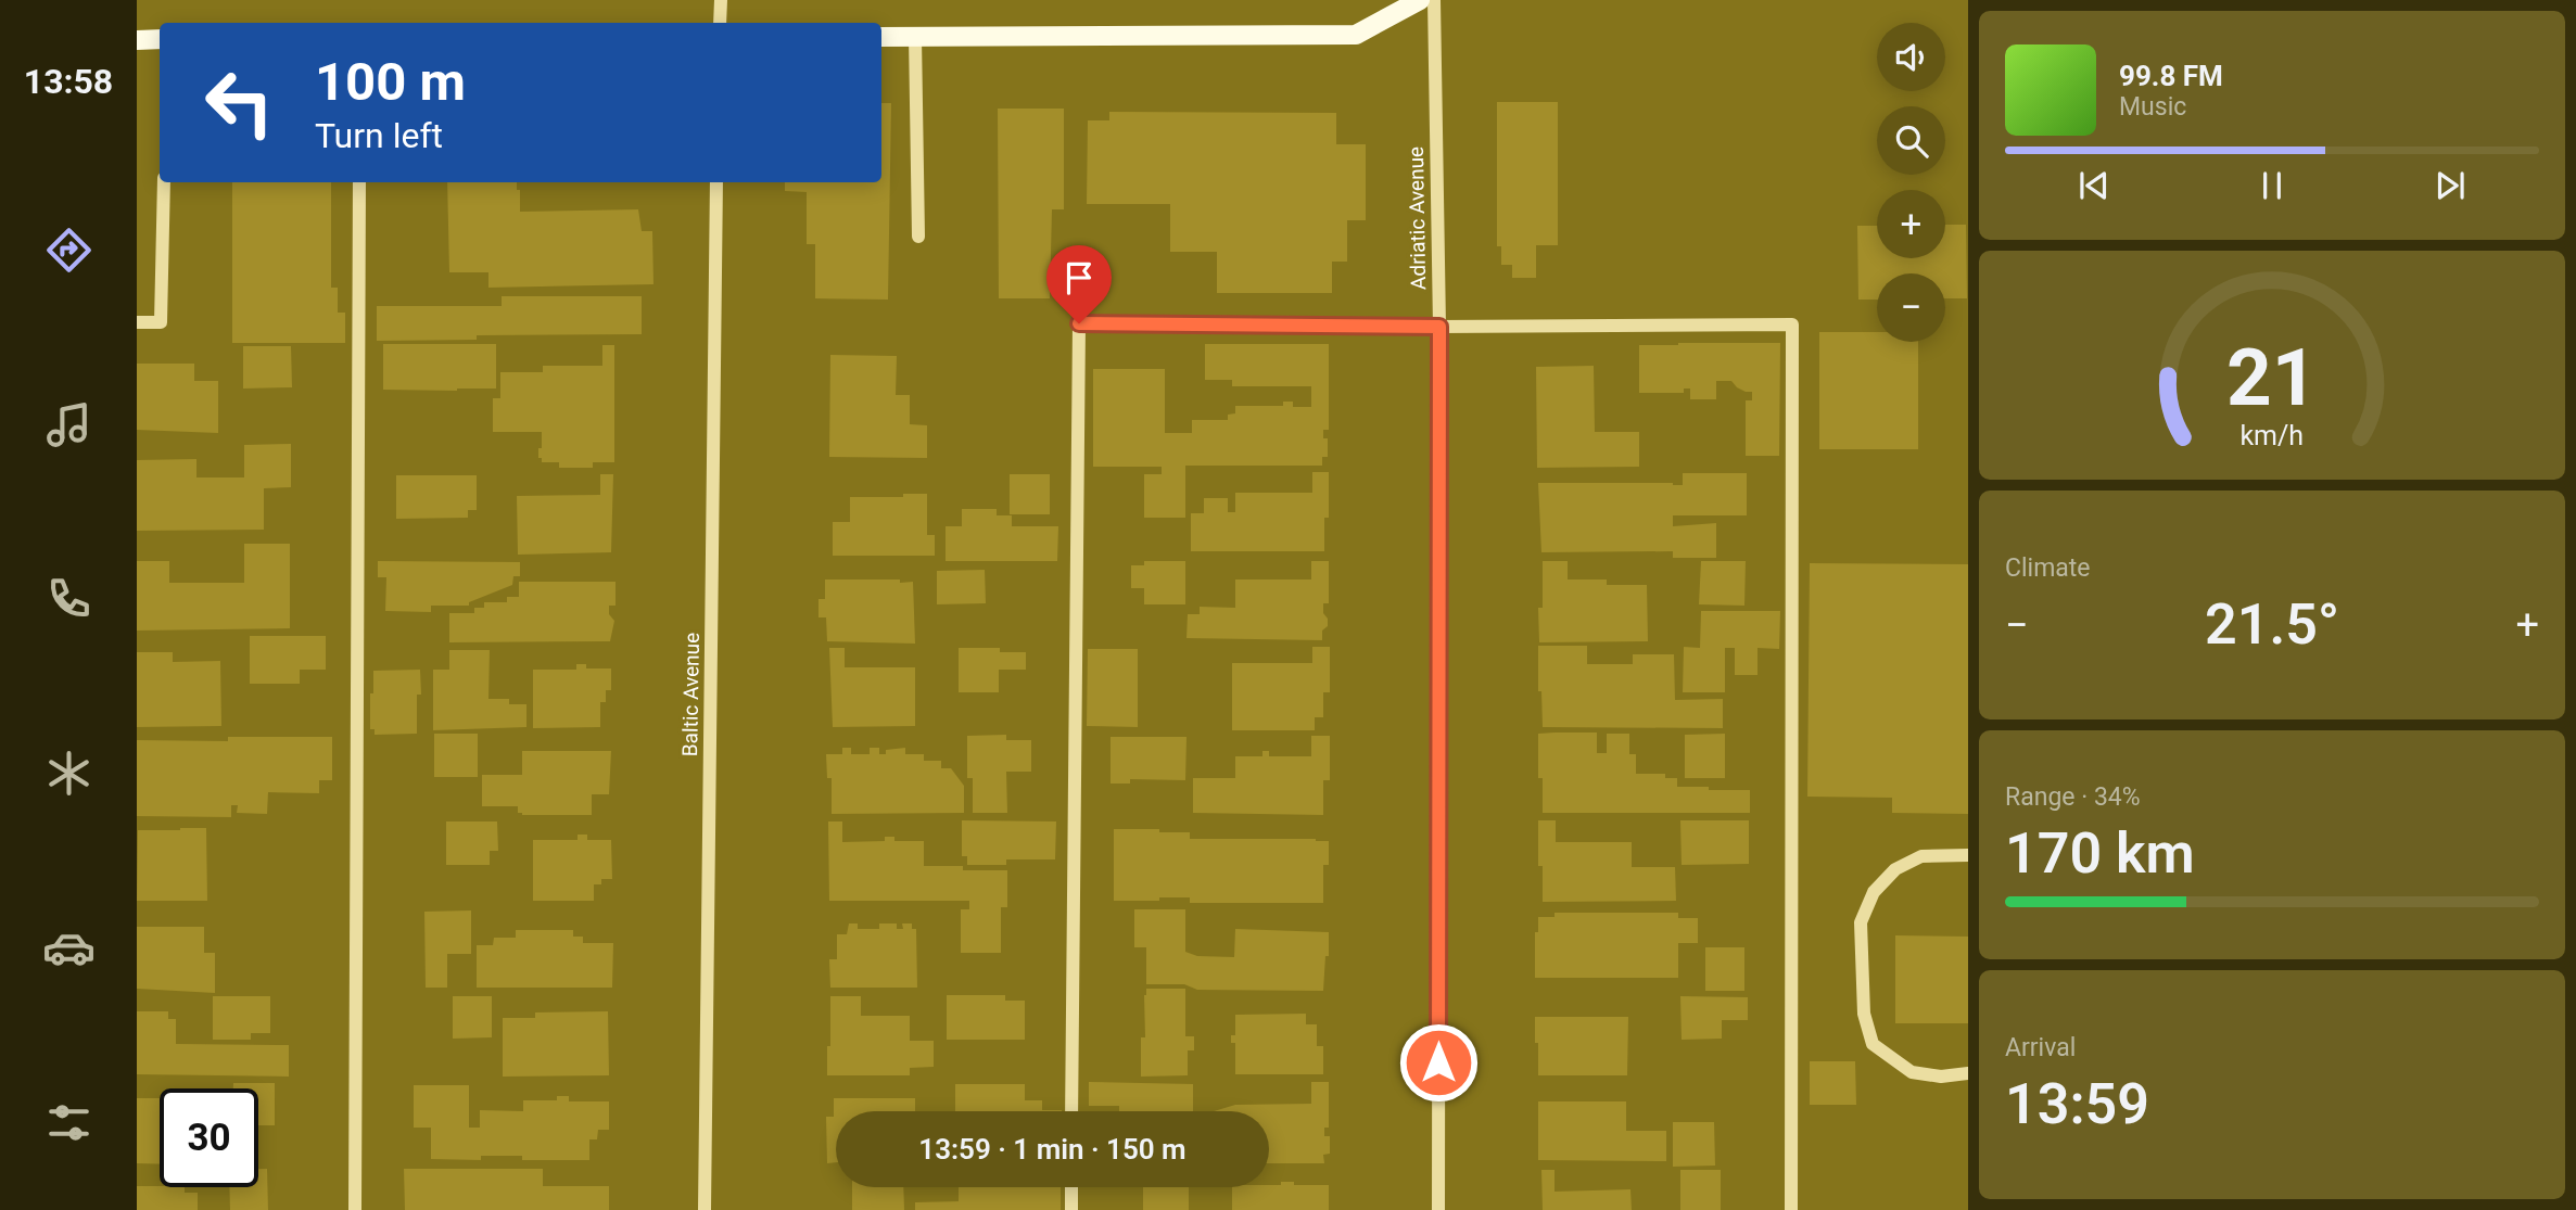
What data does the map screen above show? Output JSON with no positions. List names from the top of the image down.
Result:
{
  "streets": {
    "street": ["Adriatic Avenue", "Baltic Avenue"]
  },
  "page": {
    "tabs": "13:58",
    "map_buttons": ["+", "−"],
    "turn": ["100 m", "Turn left"],
    "song": ["99.8 FM", "Music"],
    "tile": [
      "Climate",
      ["Range · 34%", "170 km"],
      ["Arrival", "13:59"]
    ],
    "heat": ["−", "21.5°", "+"],
    "limit": "30",
    "trip": "13:59 · 1 min · 150 m",
    "gauge": ["21", "km/h"]
  }
}
